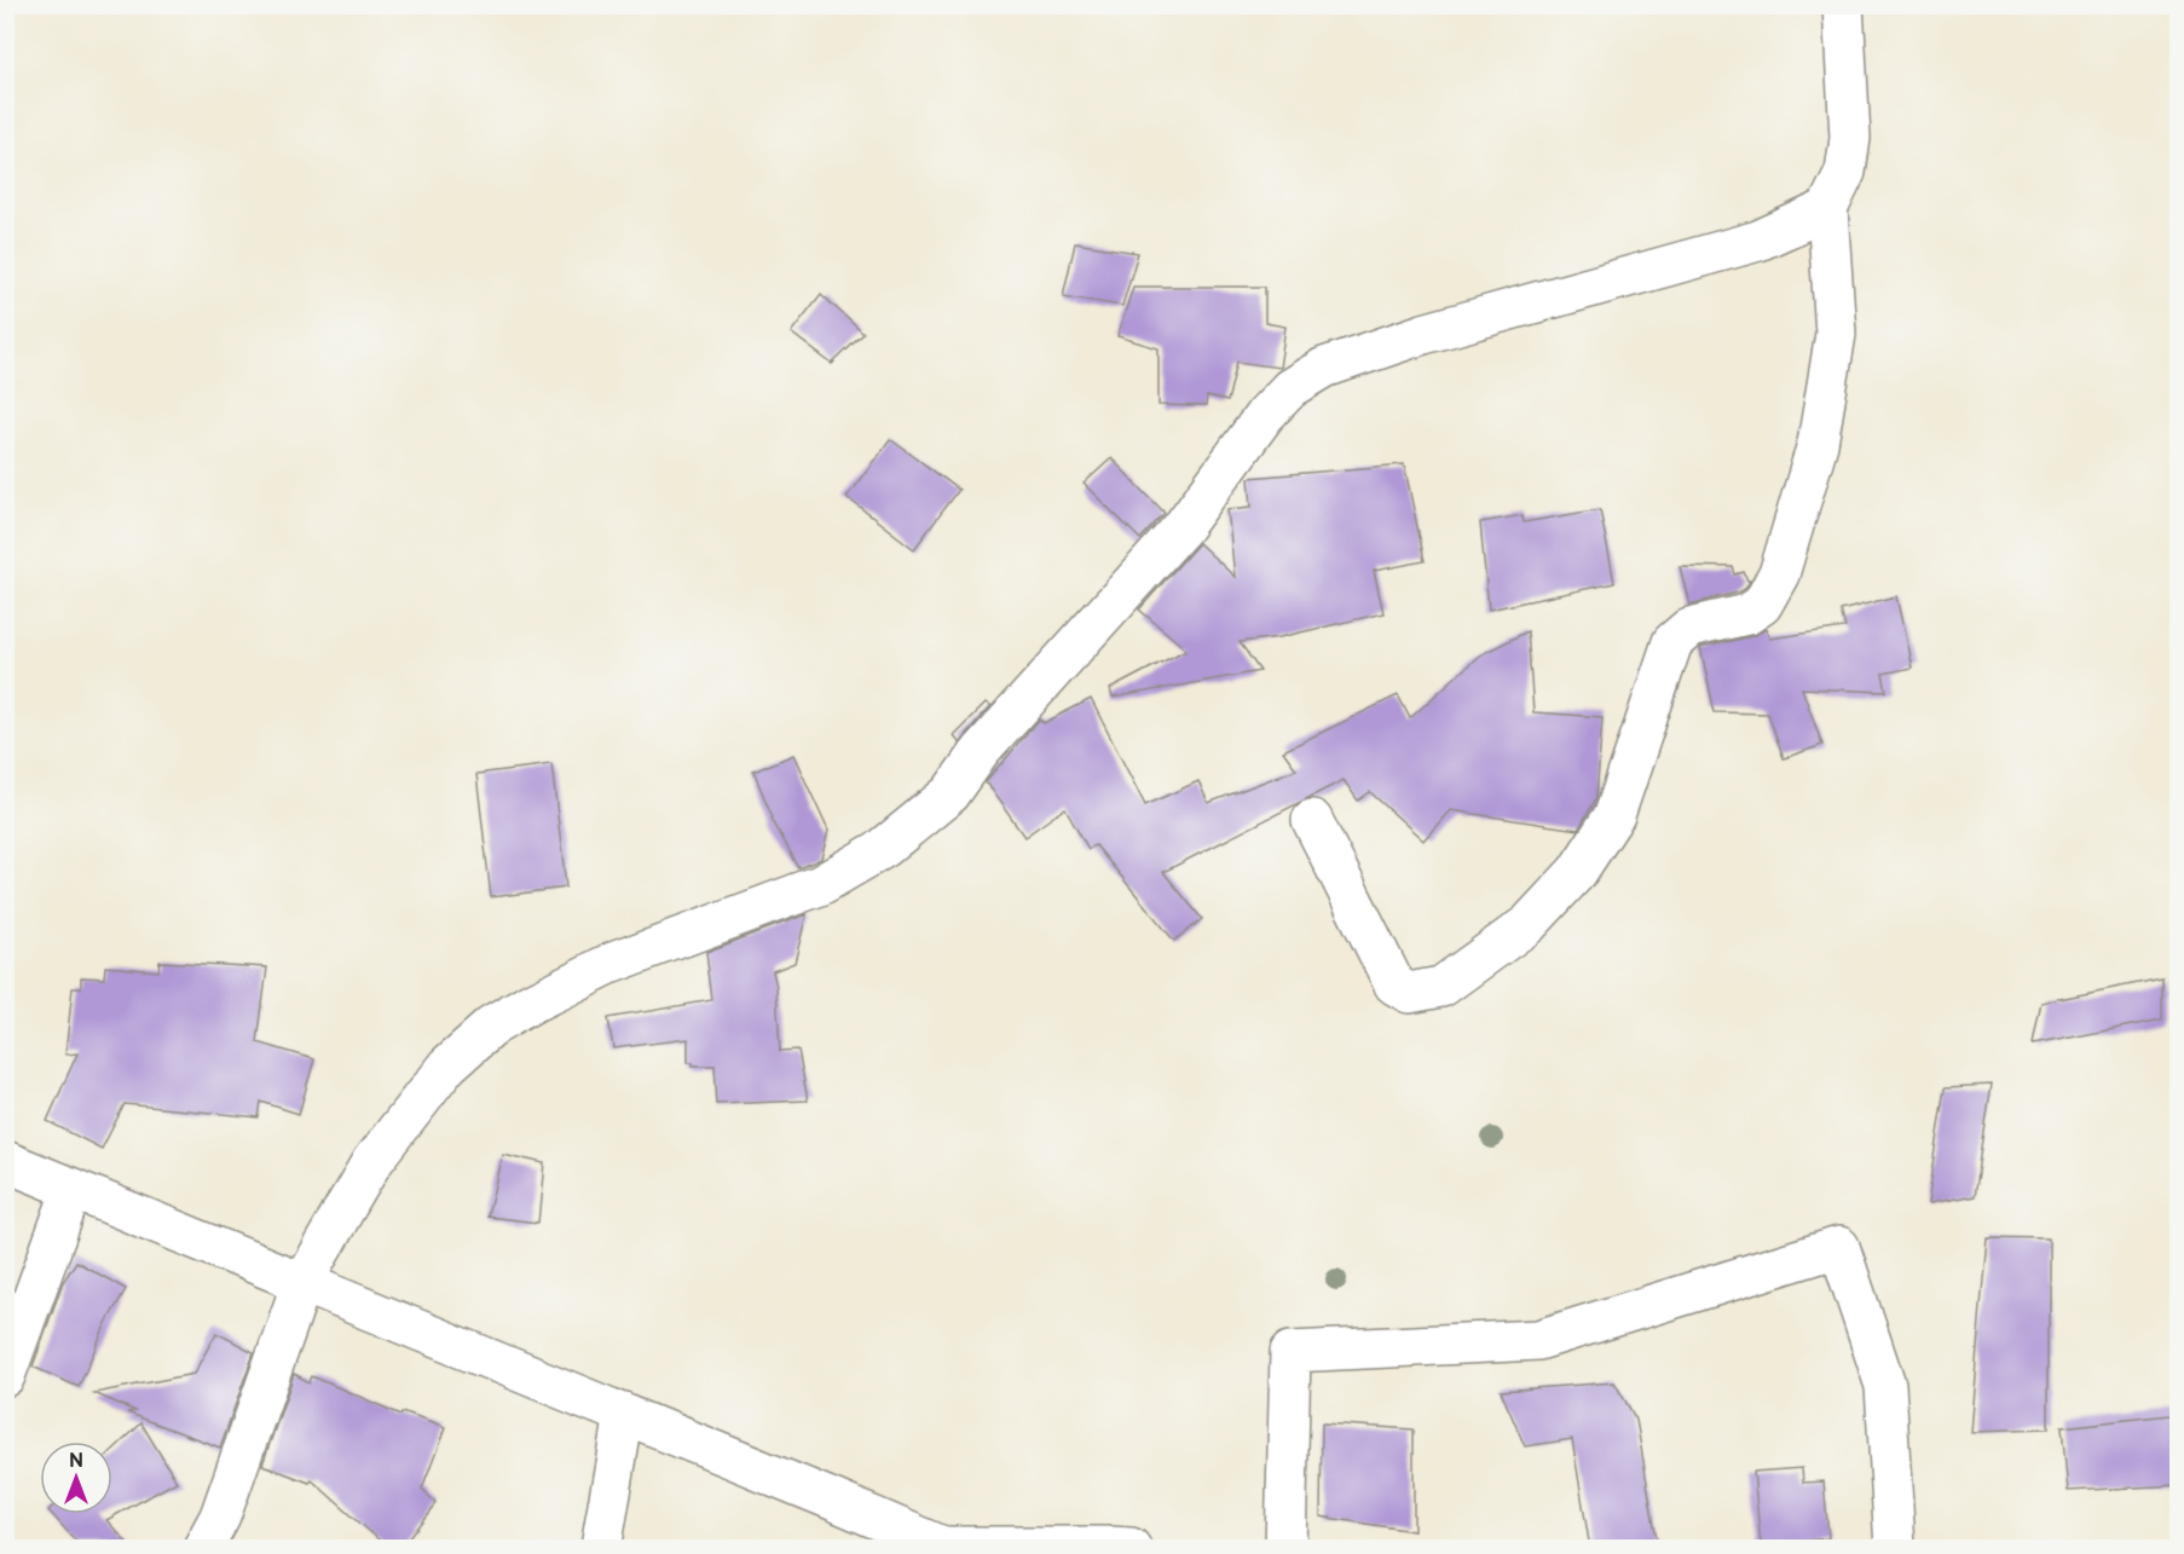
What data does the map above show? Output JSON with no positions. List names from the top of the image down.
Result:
{
  "north": "top"
}
